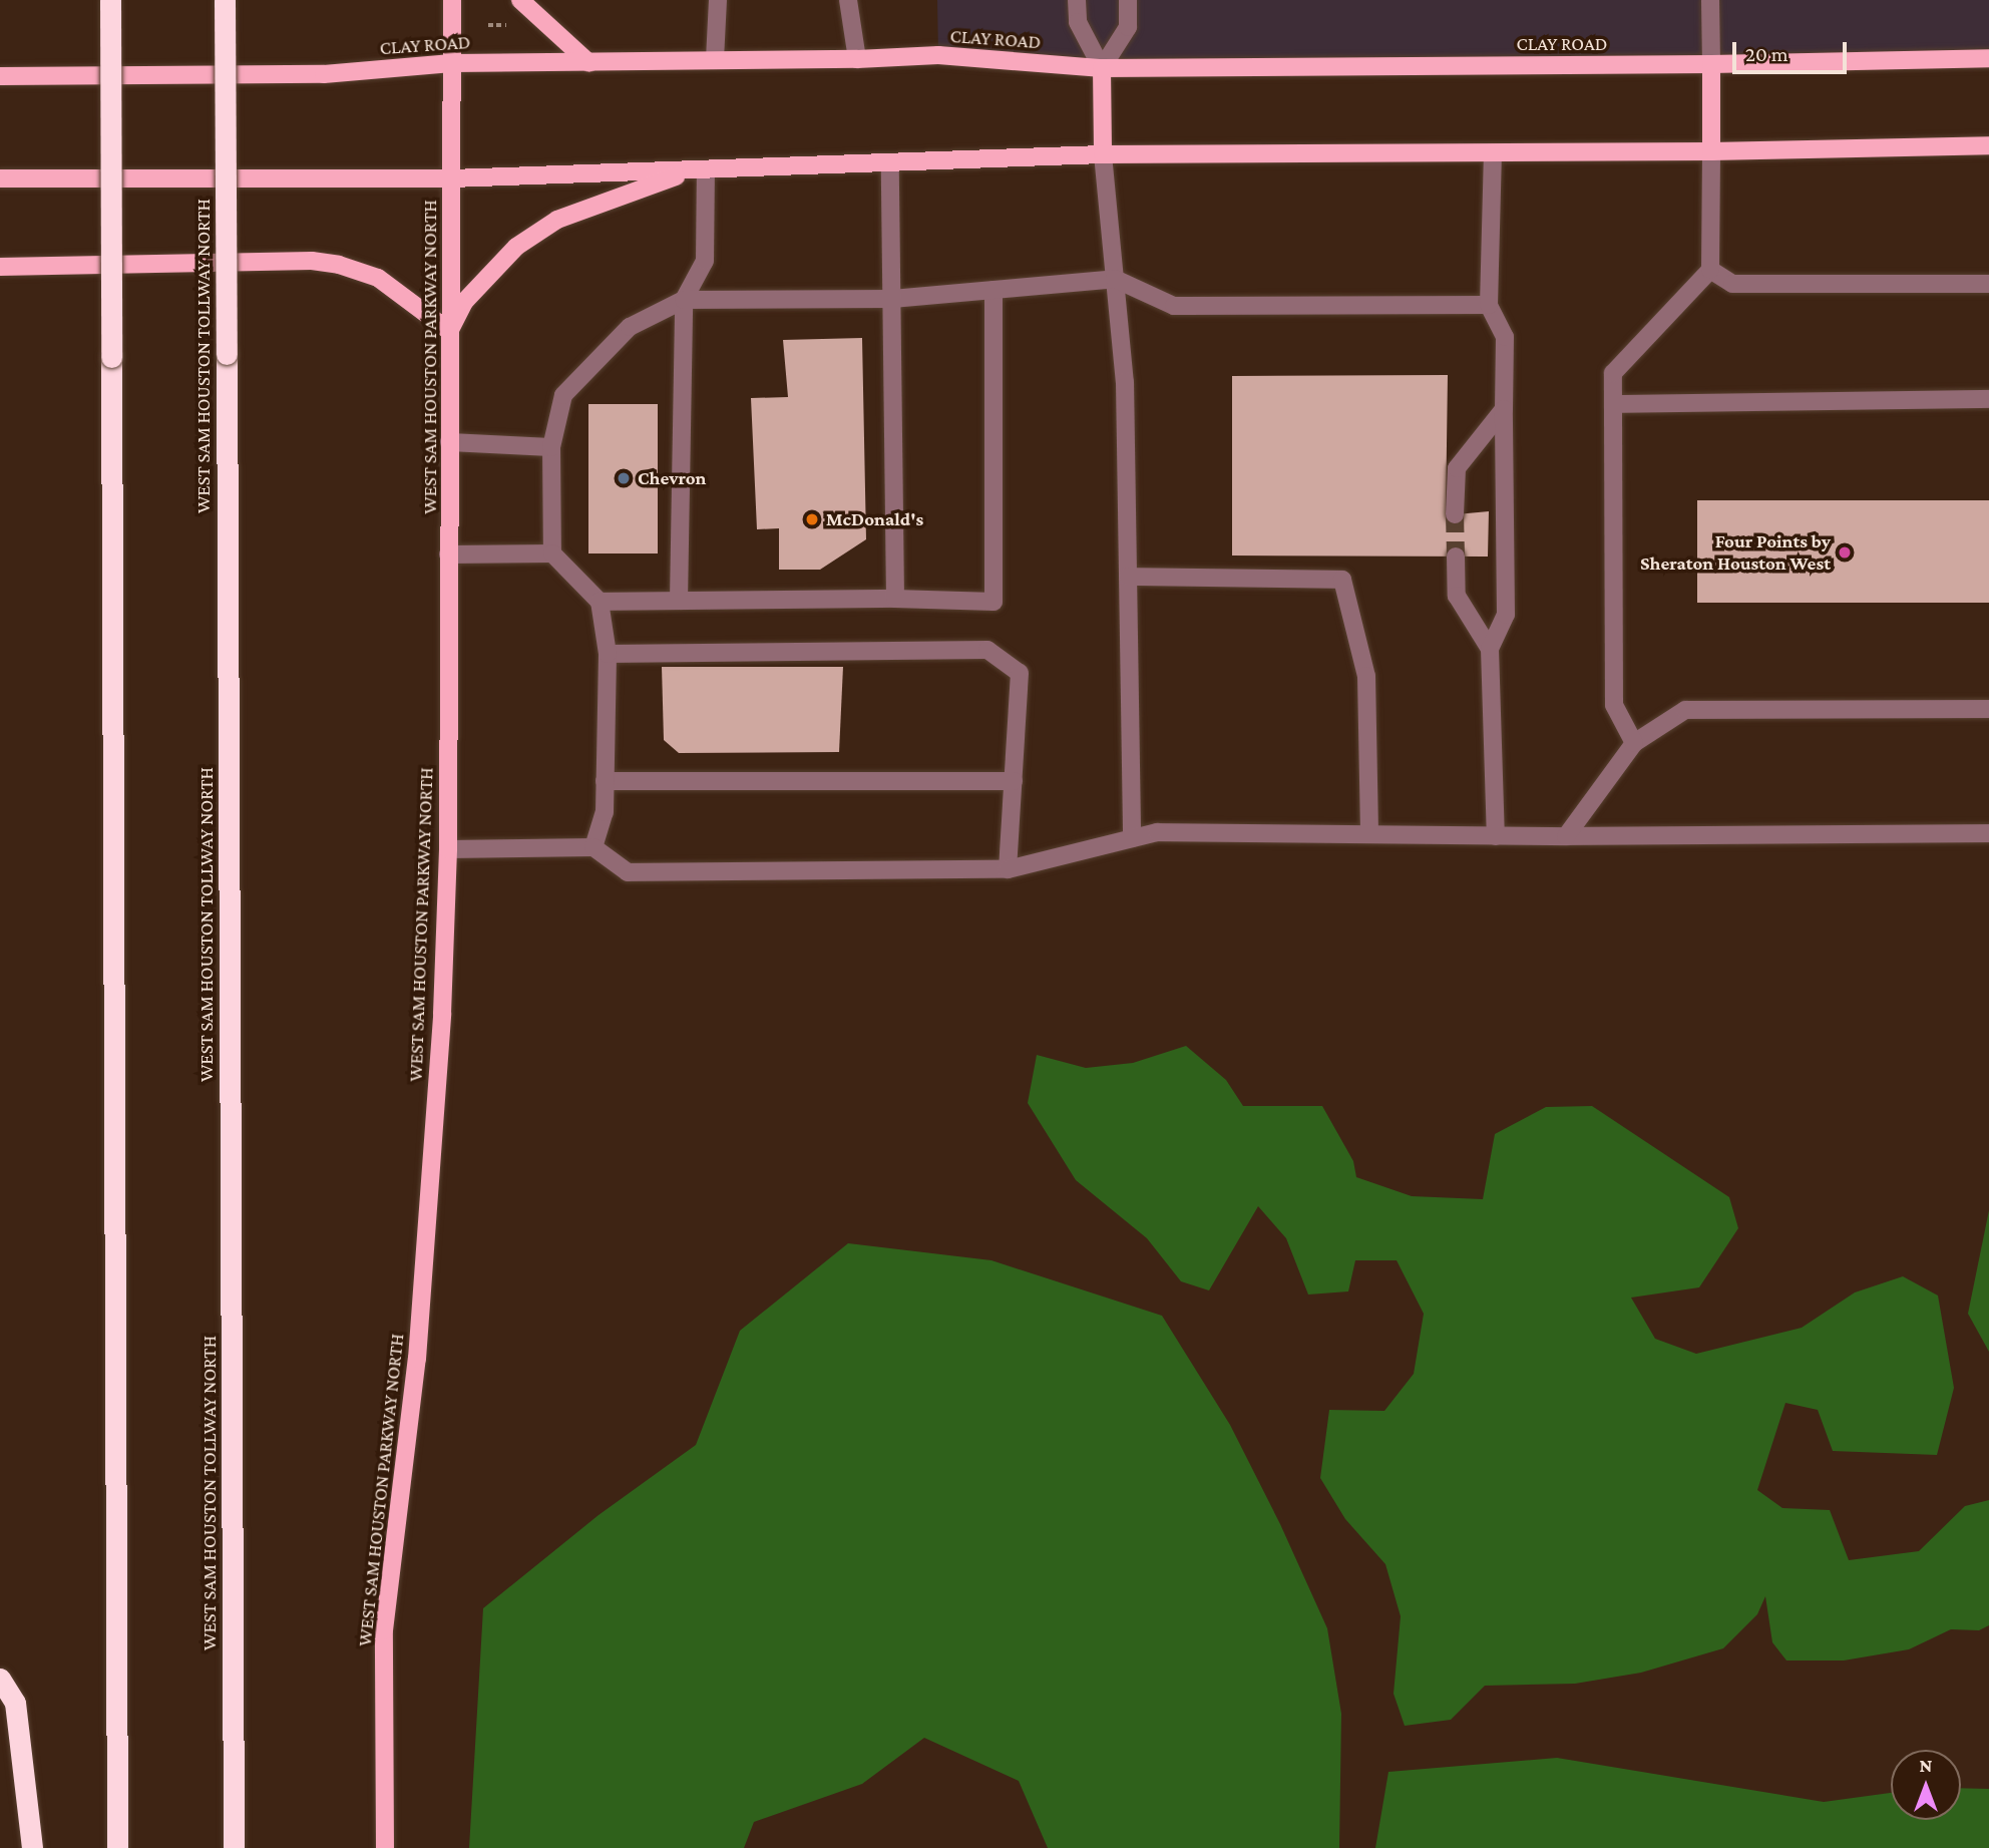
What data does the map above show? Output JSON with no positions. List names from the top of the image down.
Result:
{
  "streets": {
    "highway": ["WEST SAM HOUSTON TOLLWAY NORTH"],
    "main road": ["CLAY ROAD", "WEST SAM HOUSTON PARKWAY NORTH"]
  },
  "crossings": [
    ["CLAY ROAD", "WEST SAM HOUSTON PARKWAY NORTH"]
  ],
  "places": ["Chevron", "McDonald's", "Four Points by Sheraton Houston West"],
  "scale_bar": "20 m",
  "north": "top"
}
